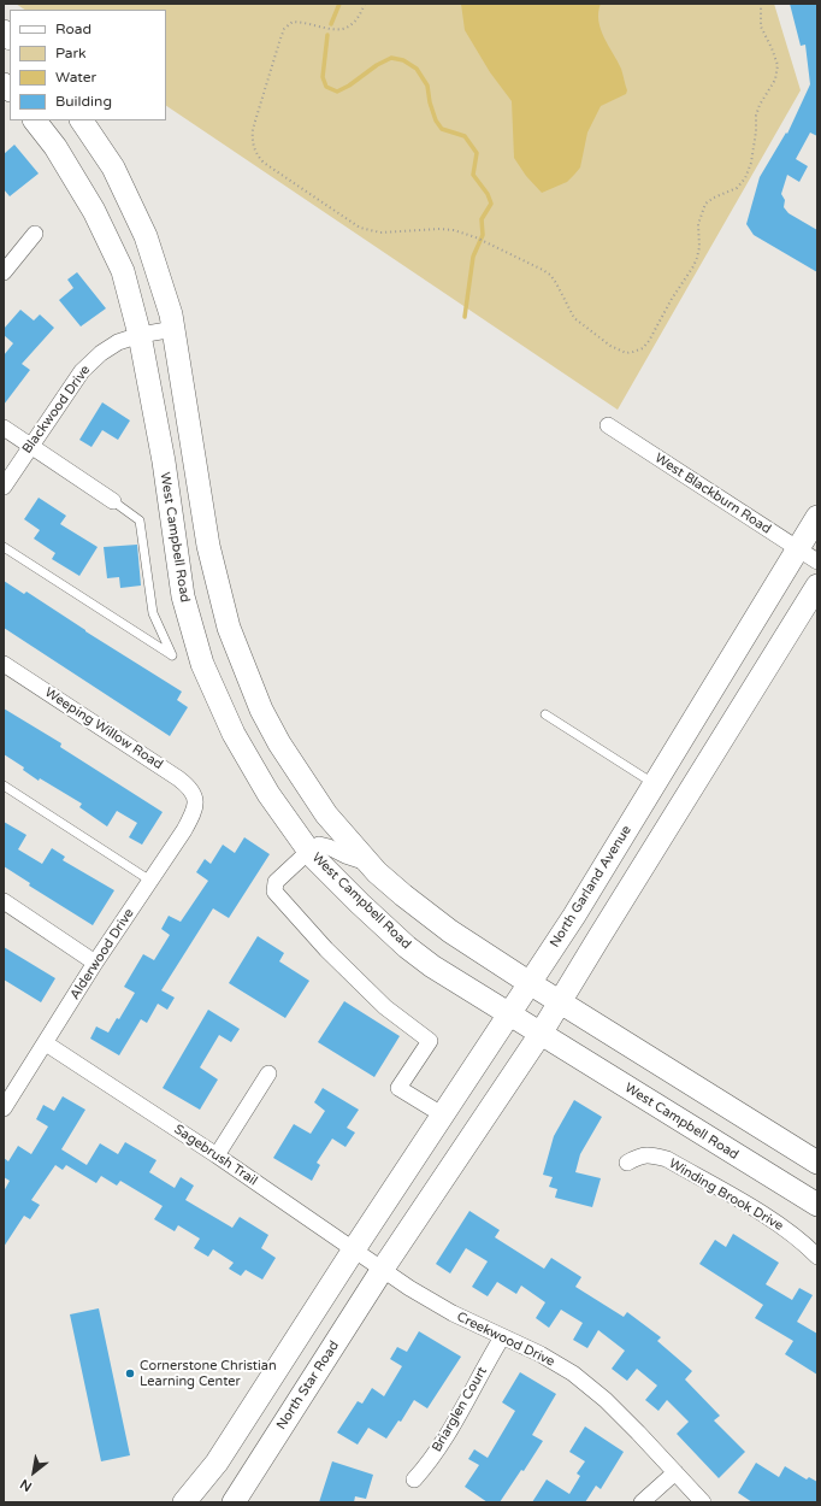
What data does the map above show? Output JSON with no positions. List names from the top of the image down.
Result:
{
  "streets": {
    "main road": ["West Campbell Road", "North Garland Avenue", "North Star Road"],
    "street": [
      "Blackwood Drive",
      "West Blackburn Road",
      "Weeping Willow Road",
      "Alderwood Drive",
      "Sagebrush Trail",
      "Winding Brook Drive",
      "Creekwood Drive",
      "Briarglen Court"
    ]
  },
  "crossings": [
    ["Blackwood Drive", "West Campbell Road"],
    ["West Blackburn Road", "North Garland Avenue"],
    ["West Campbell Road", "North Garland Avenue"],
    ["Weeping Willow Road", "Alderwood Drive"],
    ["North Garland Avenue", "Sagebrush Trail"],
    ["Alderwood Drive", "Sagebrush Trail"],
    ["Sagebrush Trail", "Creekwood Drive"],
    ["Sagebrush Trail", "North Star Road"],
    ["Creekwood Drive", "North Star Road"],
    ["Creekwood Drive", "Briarglen Court"]
  ],
  "places": ["Cornerstone Christian Learning Center"],
  "legend": [
    "Road",
    "Park",
    "Water",
    "Building"
  ],
  "north": "bottom left"
}
